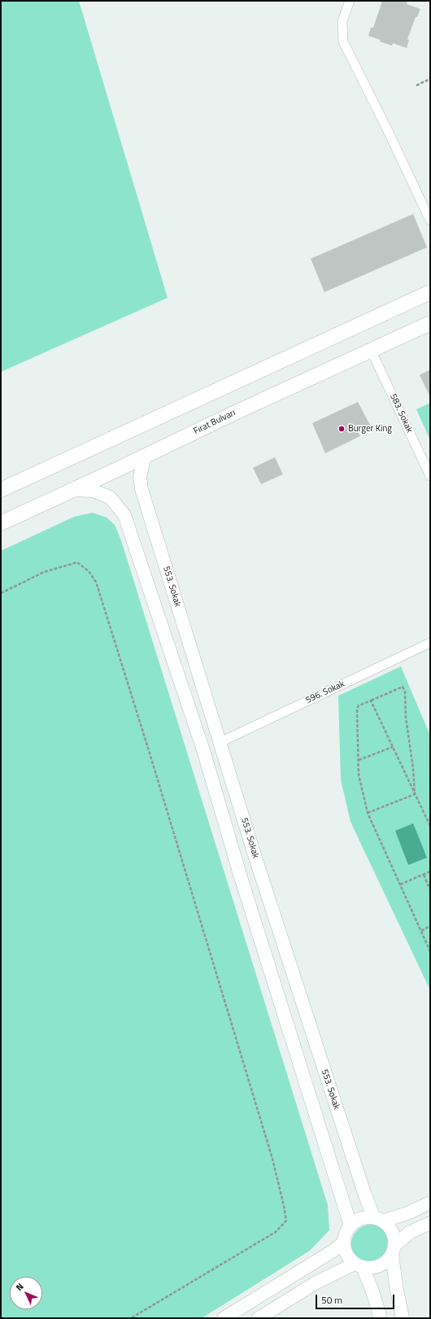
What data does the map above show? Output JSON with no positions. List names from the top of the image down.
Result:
{
  "streets": {
    "main road": ["Fırat Bulvarı", "553. Sokak"],
    "street": ["583. Sokak", "596. Sokak"]
  },
  "crossings": [
    ["583. Sokak", "Fırat Bulvarı"],
    ["Fırat Bulvarı", "553. Sokak"],
    ["553. Sokak", "596. Sokak"]
  ],
  "places": ["Burger King"],
  "scale_bar": "50 m",
  "north": "top left"
}
